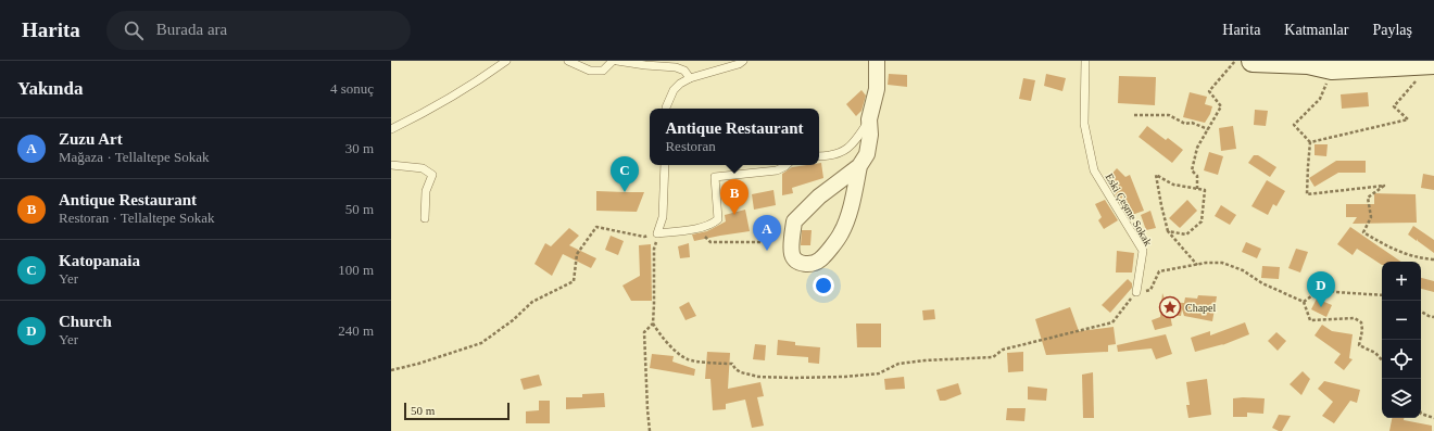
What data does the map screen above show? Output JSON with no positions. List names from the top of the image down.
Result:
{
  "streets": {
    "lane": ["Eski Çeşme Sokak"]
  },
  "places": {
    "place": ["Chapel"]
  },
  "scale_bar": "50 m",
  "page": {
    "header": "Harita",
    "search": "Burada ara",
    "nav": ["Harita", "Katmanlar", "Paylaş"],
    "heading": ["Yakında", "4 sonuç"],
    "popup": ["Antique Restaurant", "Restoran"],
    "list": [
      {
        "mark": "A",
        "name": "Zuzu Art",
        "note": "Mağaza · Tellaltepe Sokak",
        "value": "30 m"
      },
      {
        "mark": "B",
        "name": "Antique Restaurant",
        "note": "Restoran · Tellaltepe Sokak",
        "value": "50 m"
      },
      {
        "mark": "C",
        "name": "Katopanaia",
        "note": "Yer",
        "value": "100 m"
      },
      {
        "mark": "D",
        "name": "Church",
        "note": "Yer",
        "value": "240 m"
      }
    ],
    "pins": [
      "C",
      "B",
      "A",
      "D"
    ],
    "map_buttons": ["+", "−"],
    "scale": "50 m"
  }
}
